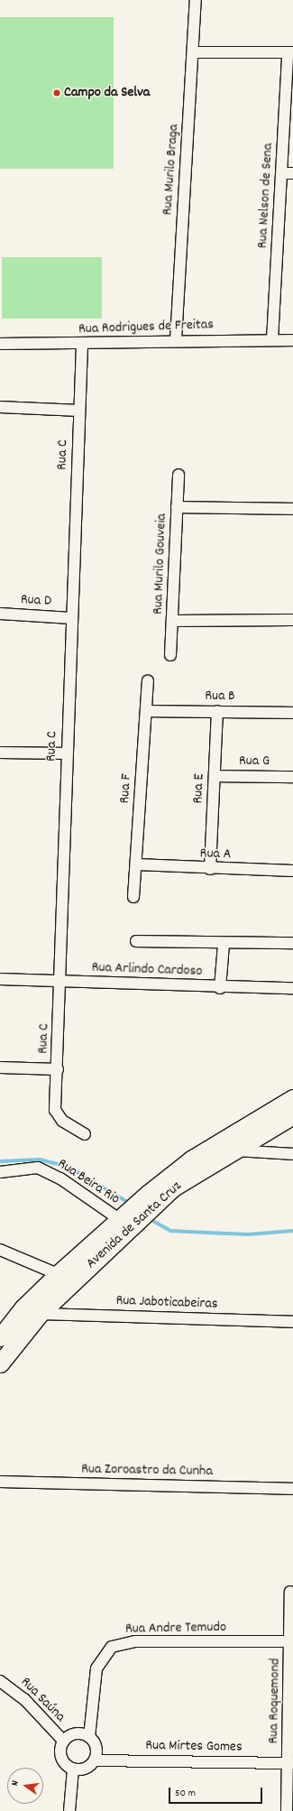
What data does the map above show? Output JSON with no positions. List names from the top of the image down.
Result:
{
  "streets": {
    "main road": ["Avenida de Santa Cruz"],
    "street": [
      "Rua Murilo Braga",
      "Rua Nelson de Sena",
      "Rua Rodrigues de Freitas",
      "Rua C",
      "Rua Murilo Gouveia",
      "Rua D",
      "Rua B",
      "Rua G",
      "Rua F",
      "Rua E",
      "Rua A",
      "Rua Arlindo Cardoso",
      "Rua Beira Rio",
      "Rua Jaboticabeiras",
      "Rua Zoroastro da Cunha",
      "Rua Andre Temudo",
      "Rua Saúna",
      "Rua Roquemond",
      "Rua Mirtes Gomes"
    ]
  },
  "crossings": [
    ["Rua Murilo Braga", "Rua Rodrigues de Freitas"],
    ["Rua Nelson de Sena", "Rua Rodrigues de Freitas"],
    ["Rua Rodrigues de Freitas", "Rua C"],
    ["Rua C", "Rua D"],
    ["Rua C", "Rua Arlindo Cardoso"],
    ["Rua B", "Rua F"],
    ["Rua B", "Rua E"],
    ["Rua G", "Rua E"],
    ["Rua F", "Rua A"],
    ["Rua E", "Rua A"],
    ["Rua Beira Rio", "Avenida de Santa Cruz"],
    ["Avenida de Santa Cruz", "Rua Jaboticabeiras"],
    ["Rua Andre Temudo", "Rua Saúna"],
    ["Rua Andre Temudo", "Rua Roquemond"],
    ["Rua Andre Temudo", "Rua Mirtes Gomes"],
    ["Rua Saúna", "Rua Mirtes Gomes"],
    ["Rua Roquemond", "Rua Mirtes Gomes"]
  ],
  "places": ["Campo da Selva"],
  "scale_bar": "50 m",
  "north": "left"
}
